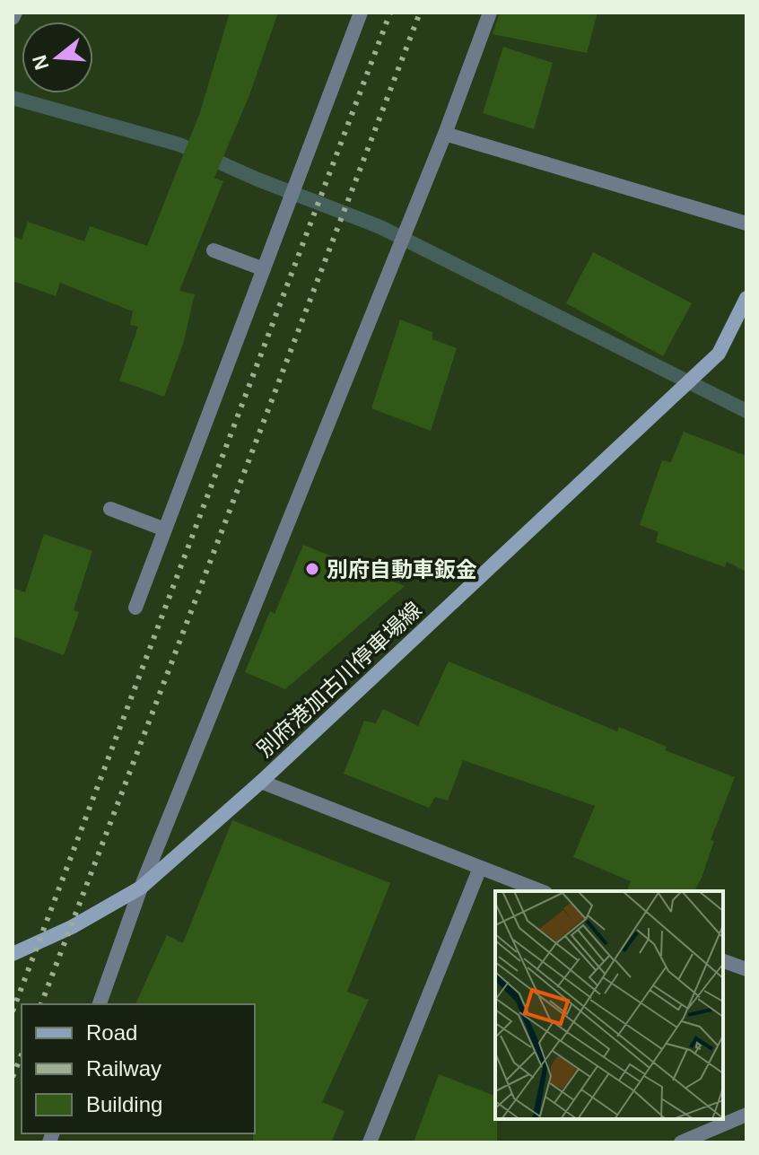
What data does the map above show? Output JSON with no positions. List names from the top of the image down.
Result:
{
  "streets": {
    "main road": ["別府港加古川停車場線"]
  },
  "places": ["別府自動車鈑金"],
  "legend": ["Road", "Railway", "Building"],
  "north": "left"
}
